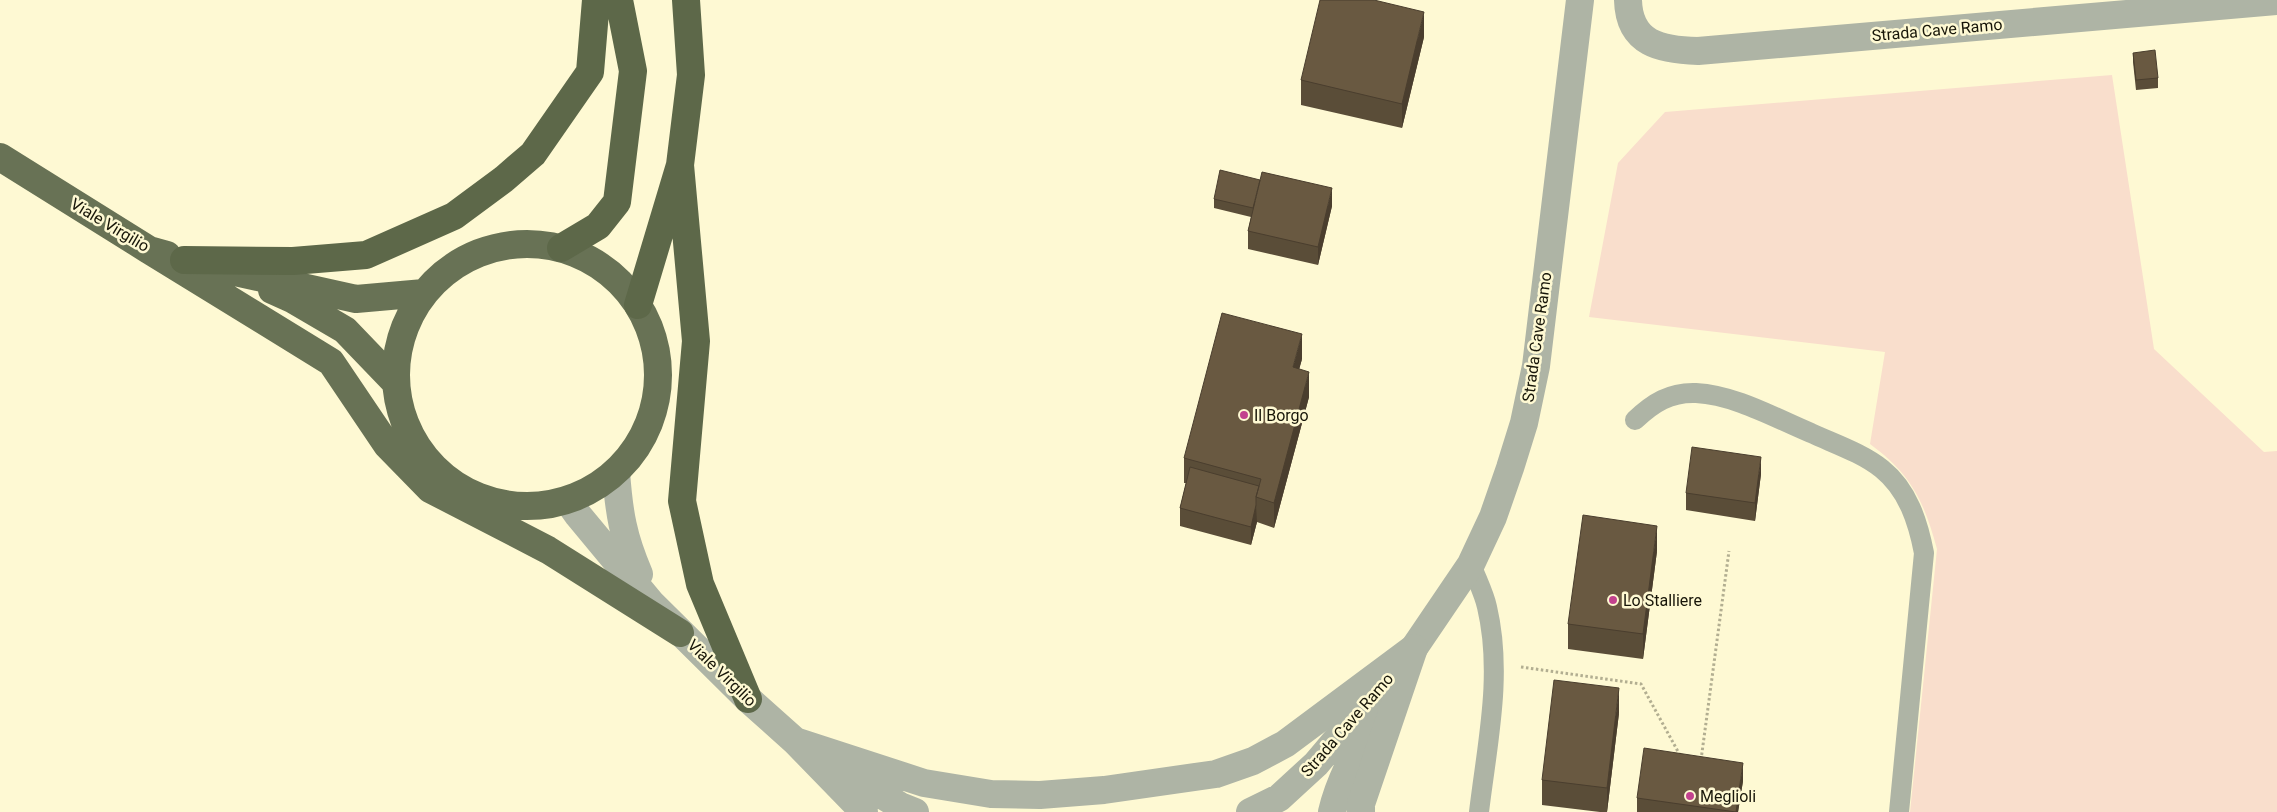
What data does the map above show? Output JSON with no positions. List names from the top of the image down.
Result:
{
  "streets": {
    "highway": ["Viale Virgilio"],
    "street": ["Strada Cave Ramo"]
  },
  "places": ["Il Borgo", "Lo Stalliere", "Meglioli"]
}
